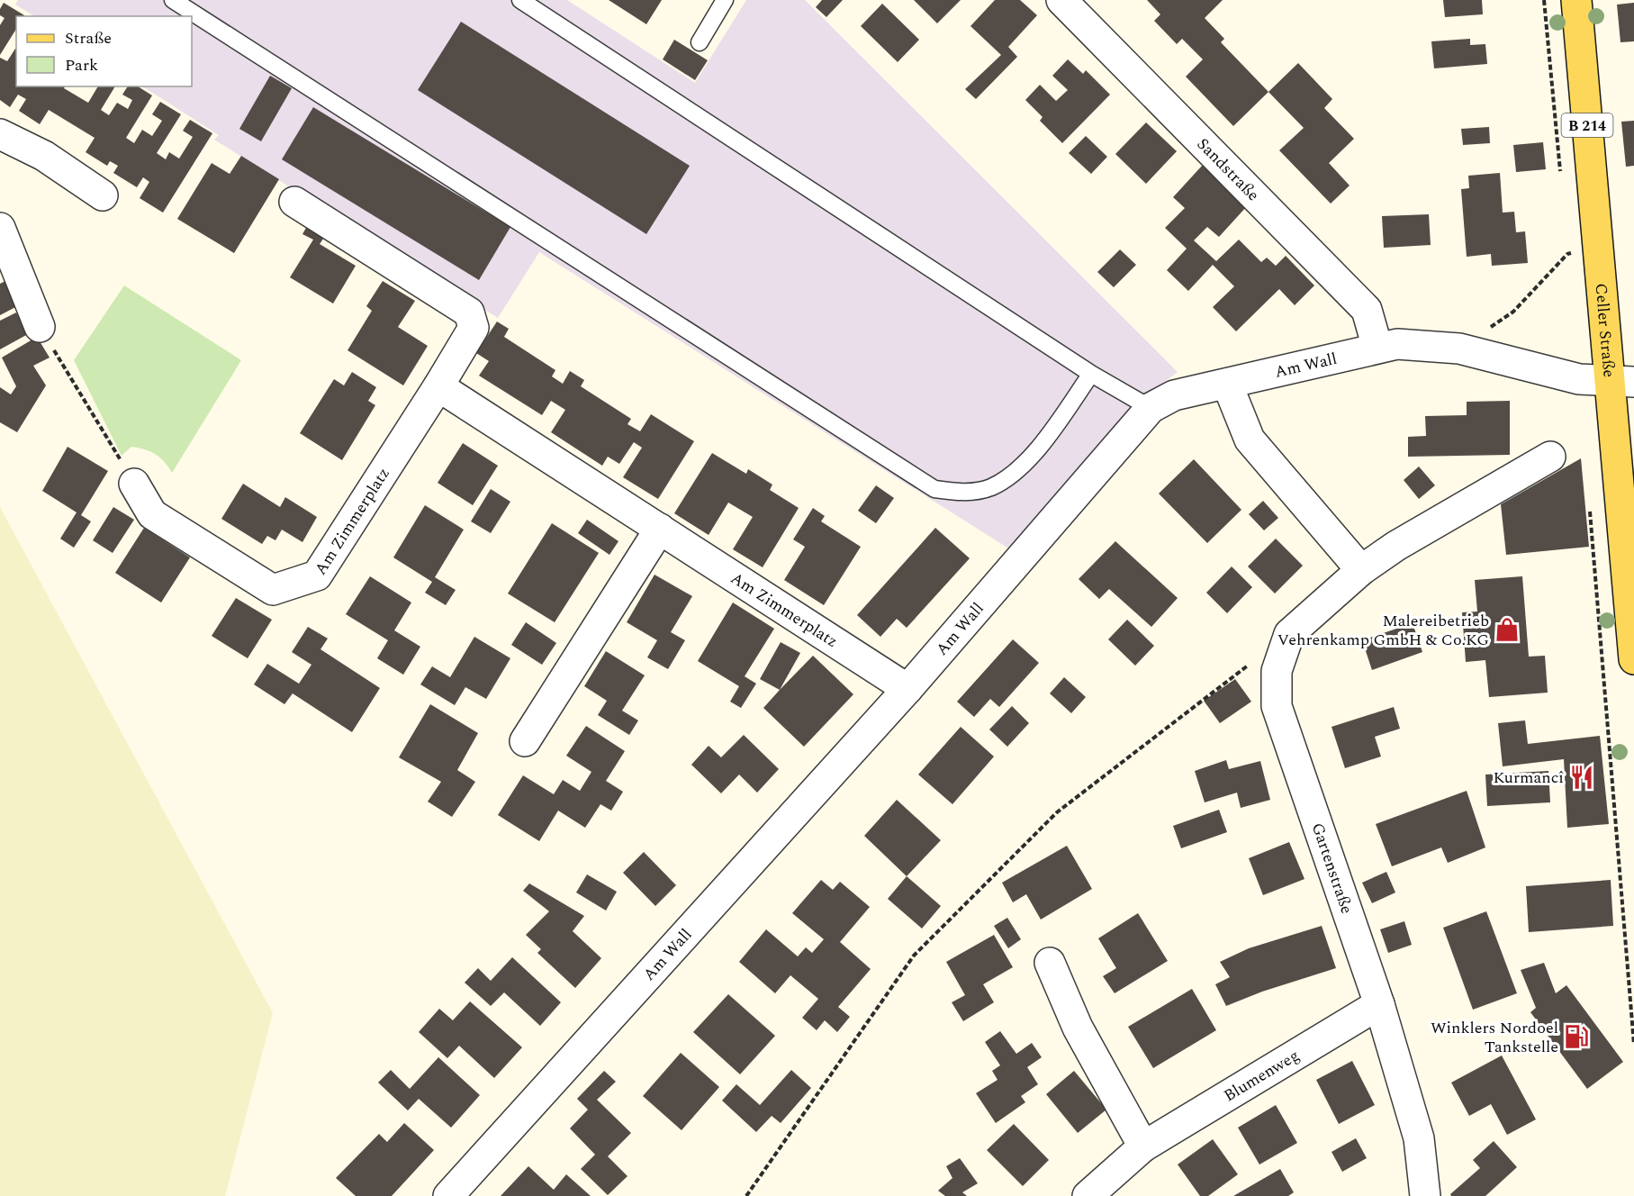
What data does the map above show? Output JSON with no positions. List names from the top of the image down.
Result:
{
  "streets": {
    "main road": ["B 214", "Celler Straße"],
    "street": [
      "Sandstraße",
      "Am Wall",
      "Am Zimmerplatz",
      "Gartenstraße",
      "Blumenweg"
    ]
  },
  "crossings": [
    ["Sandstraße", "Am Wall"],
    ["Celler Straße", "Am Wall"],
    ["Am Wall", "Am Zimmerplatz"],
    ["Gartenstraße", "Blumenweg"]
  ],
  "places": {
    "shop": ["Malereibetrieb Vehrenkamp GmbH & Co.KG"],
    "restaurant": ["Kurmancî"],
    "fuel station": ["Winklers Nordoel Tankstelle"]
  },
  "legend": ["Straße", "Park"]
}
